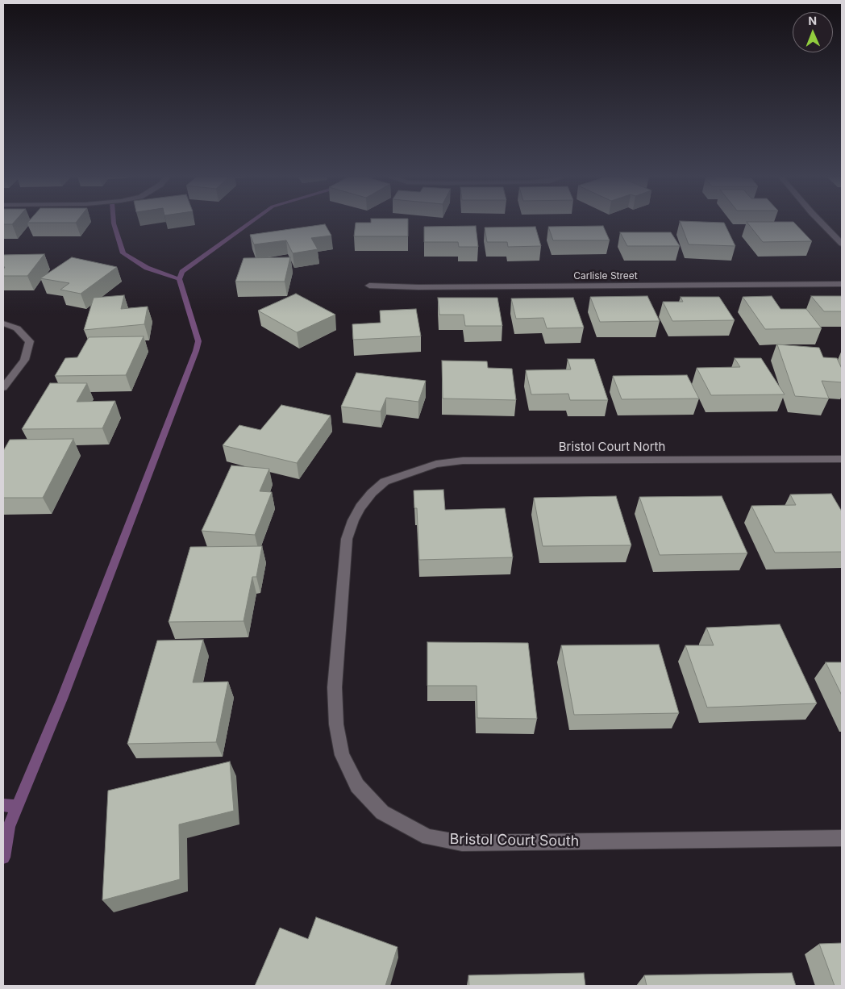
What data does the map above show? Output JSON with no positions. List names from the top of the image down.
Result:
{
  "streets": {
    "street": ["Carlisle Street", "Bristol Court North", "Bristol Court South"]
  },
  "crossings": [
    ["Bristol Court North", "Bristol Court South"]
  ],
  "north": "top"
}
